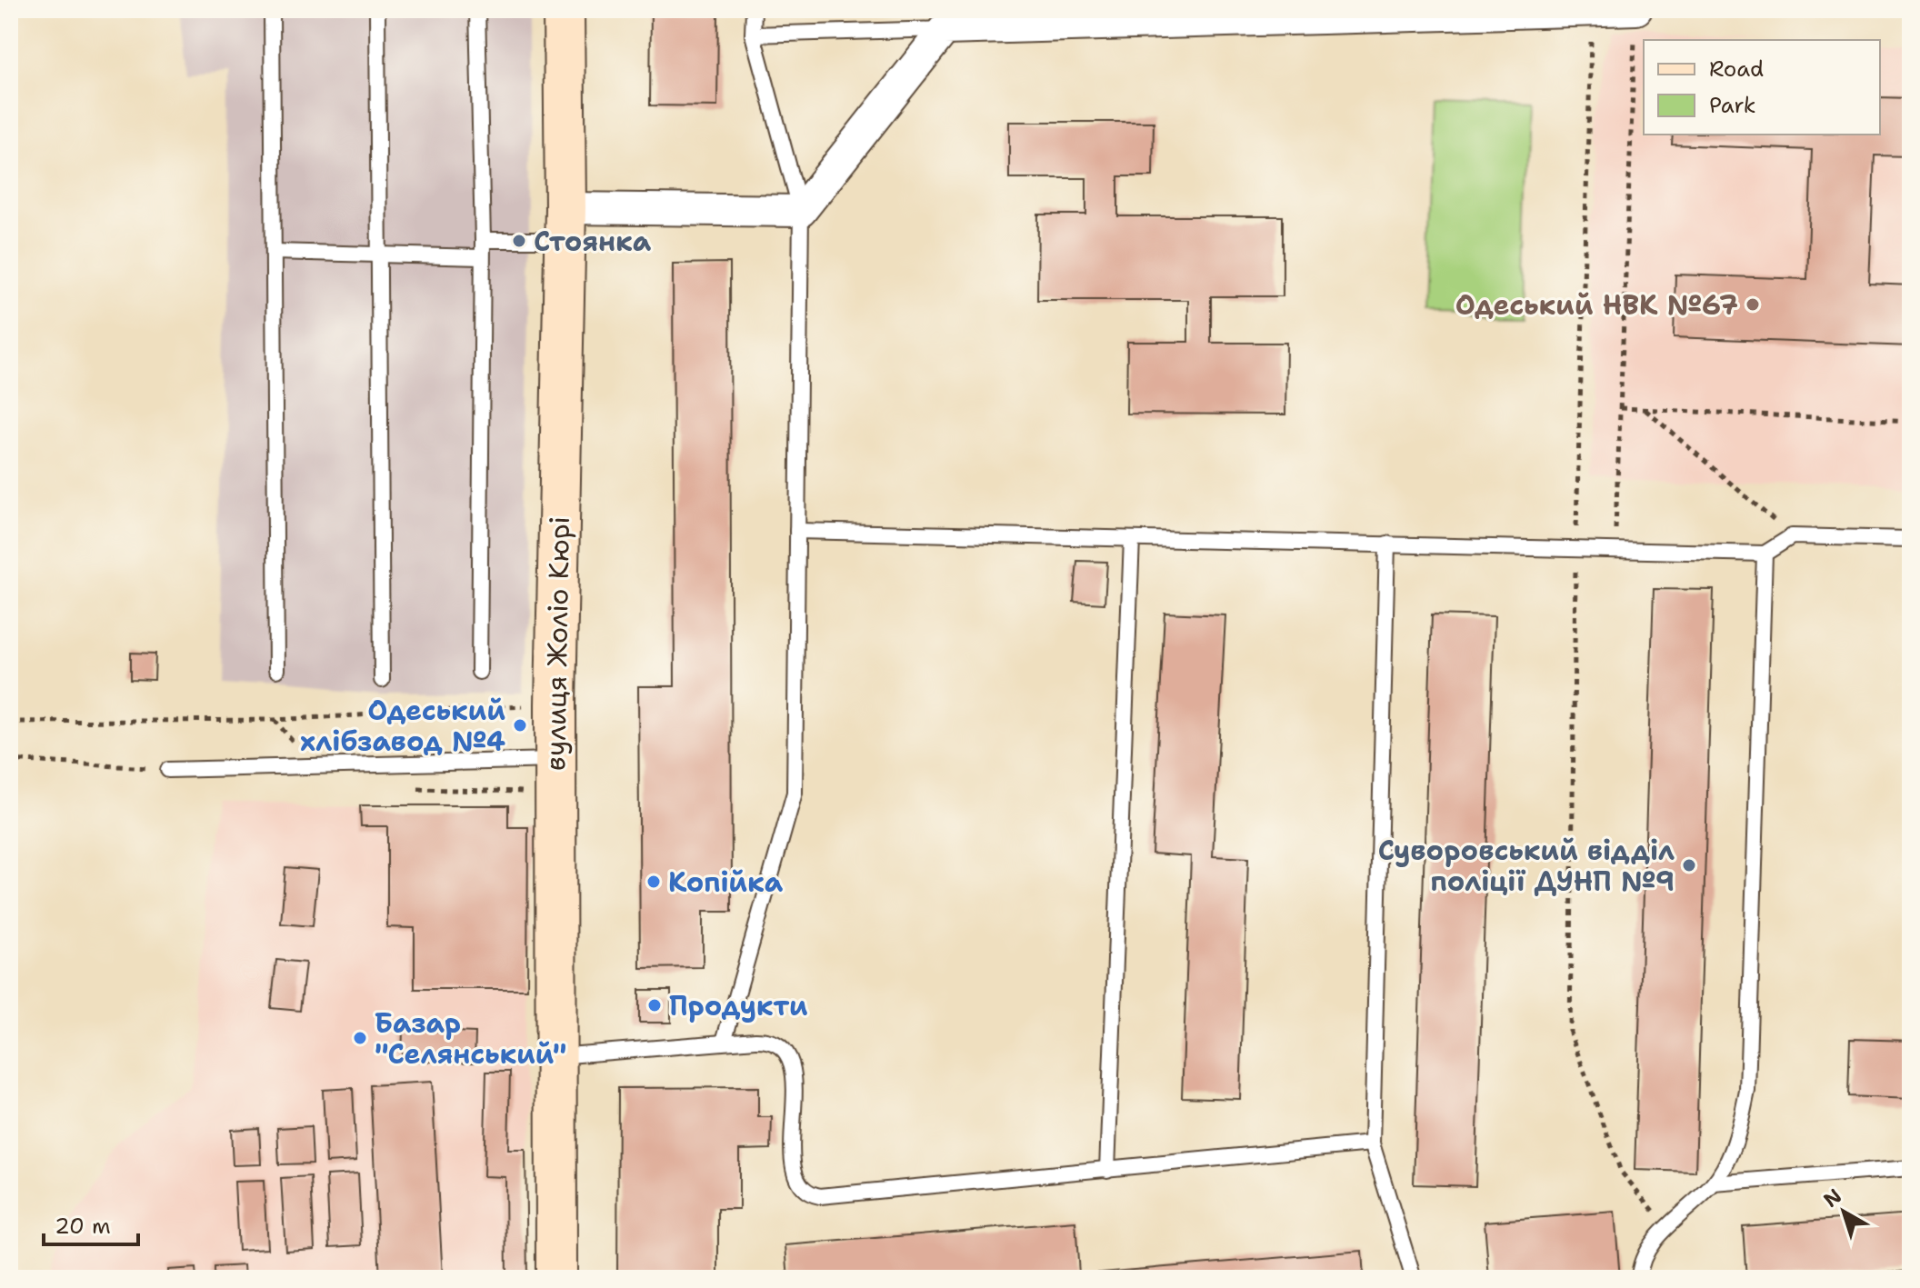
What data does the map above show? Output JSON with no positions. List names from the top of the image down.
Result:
{
  "streets": {
    "street": ["вулиця Жоліо Кюрі"]
  },
  "places": [
    "Стоянка",
    "Одеський НВК №67",
    "Одеський хлібзавод №4",
    "Суворовський відділ поліції ДУНП №9",
    "Копійка",
    "Продукти",
    "Базар \"Селянський\""
  ],
  "legend": ["Road", "Park"],
  "scale_bar": "20 m",
  "north": "top left"
}
